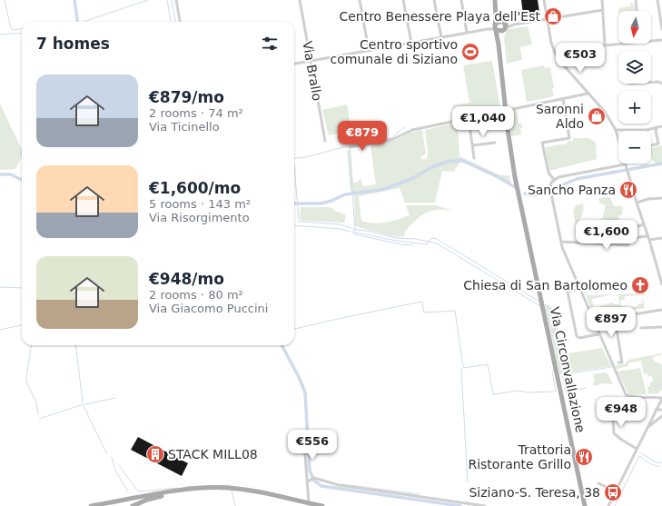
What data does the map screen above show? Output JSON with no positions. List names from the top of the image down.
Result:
{
  "streets": {
    "main road": ["Via Circonvallazione"],
    "street": ["Via Brallo"]
  },
  "places": {
    "shop": ["Centro Benessere Playa dell'Est", "Saronni Aldo"],
    "sports": ["Centro sportivo comunale di Siziano"],
    "restaurant": ["Sancho Panza", "Trattoria Ristorante Grillo"],
    "church": ["Chiesa di San Bartolomeo"],
    "building": ["STACK MILL08"],
    "bus stop": ["Siziano-S. Teresa, 38"]
  },
  "north": "bottom",
  "page": {
    "map_buttons": ["+", "−"],
    "heading": "7 homes",
    "price": [
      "€503",
      "€1,040",
      "€879",
      "€1,600",
      "€897",
      "€948",
      "€556"
    ],
    "list": [
      {
        "name": "€879/mo",
        "note": "2 rooms · 74 m² · Via Ticinello"
      },
      {
        "name": "€1,600/mo",
        "note": "5 rooms · 143 m² · Via Risorgimento"
      },
      {
        "name": "€948/mo",
        "note": "2 rooms · 80 m² · Via Giacomo Puccini"
      }
    ]
  }
}
